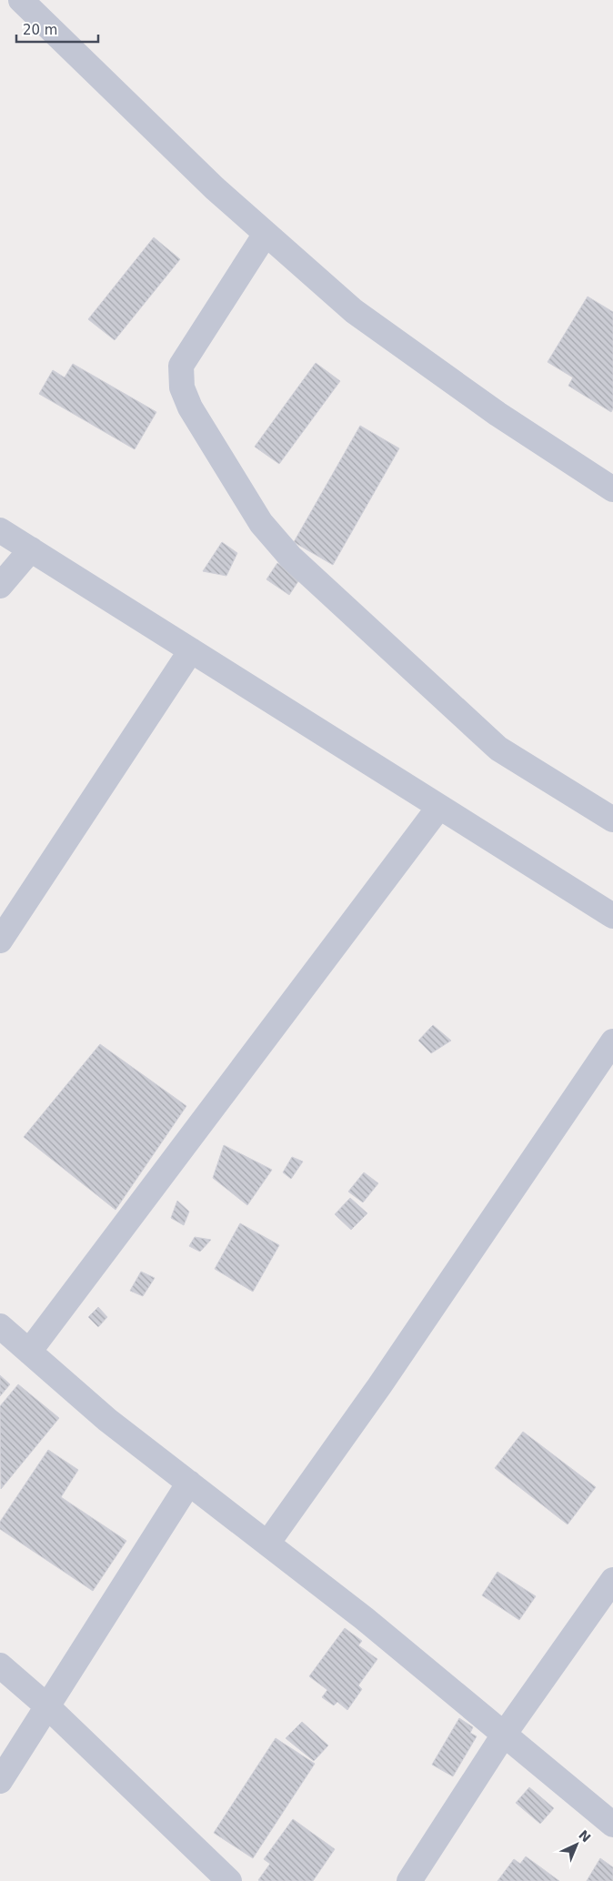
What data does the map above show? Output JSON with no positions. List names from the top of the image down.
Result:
{
  "scale_bar": "20 m",
  "north": "top right"
}
